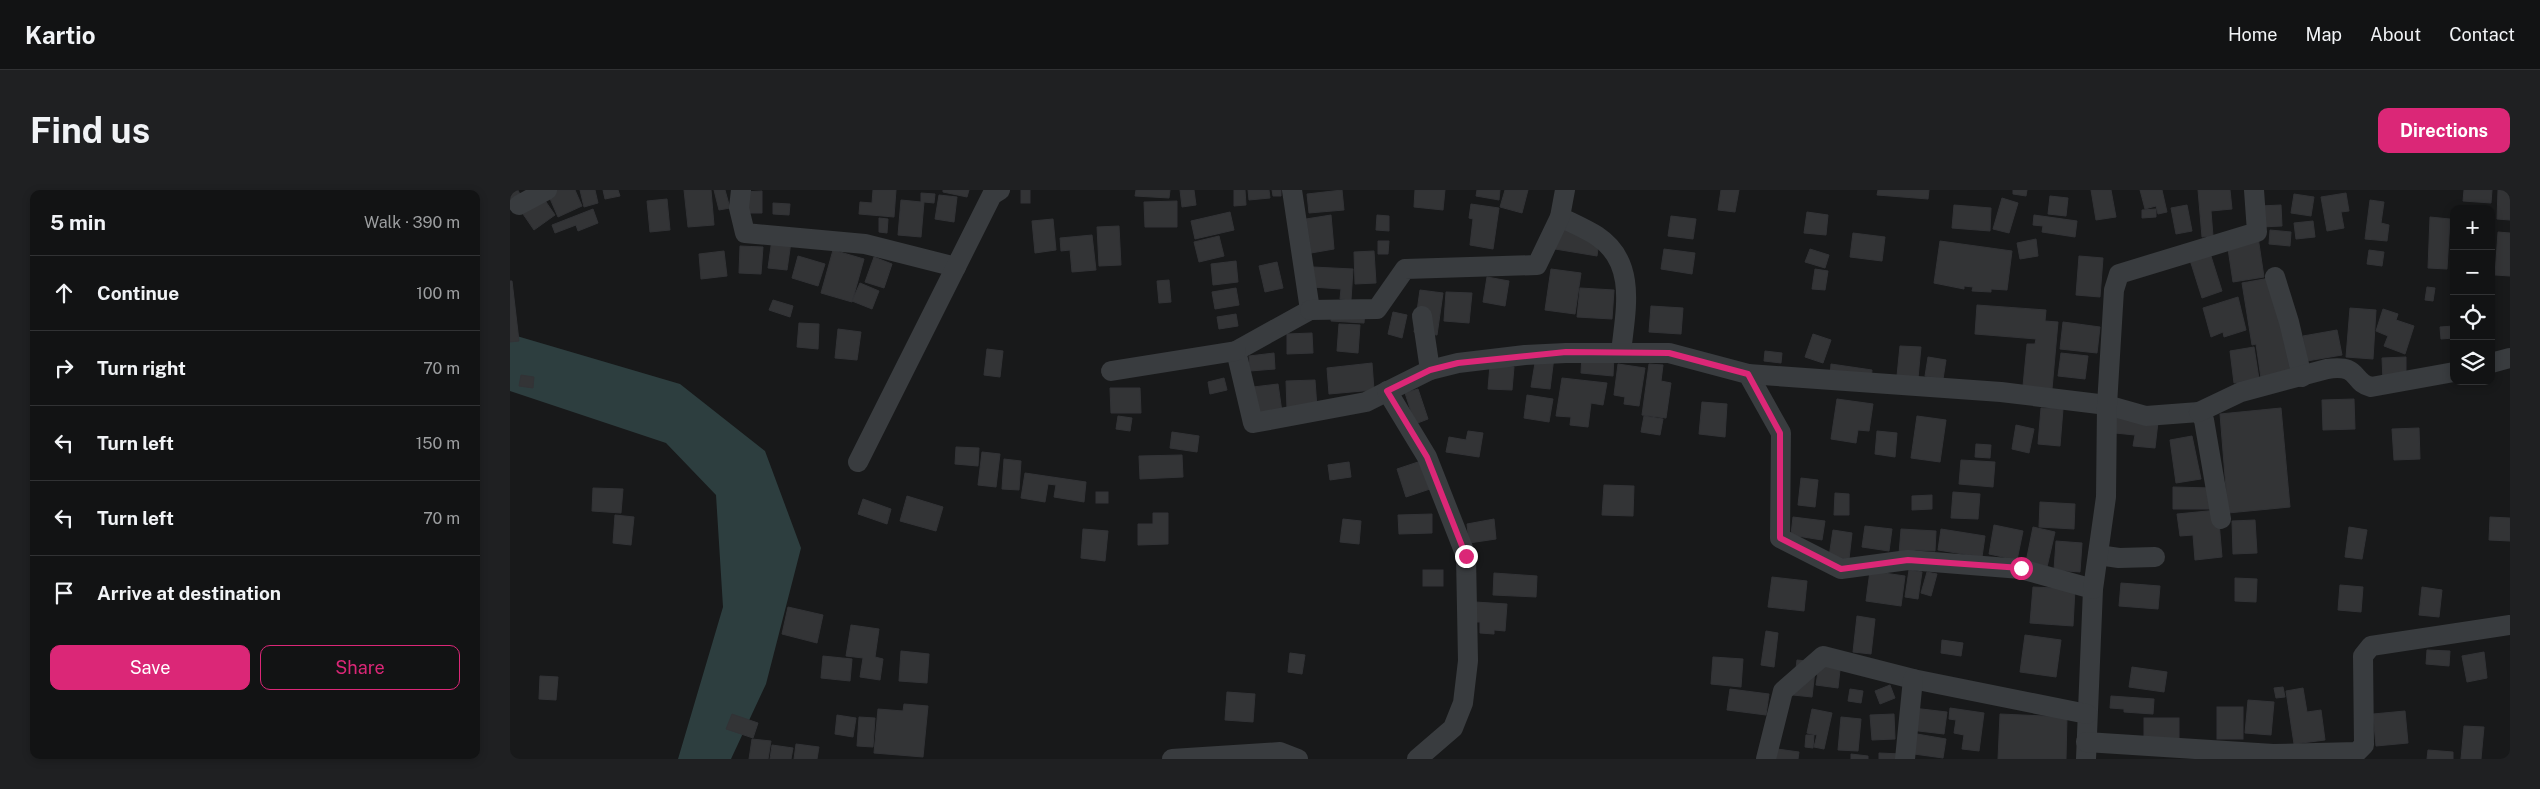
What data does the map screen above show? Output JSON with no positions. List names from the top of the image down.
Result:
{
  "page": {
    "header": "Kartio",
    "nav": [
      "Home",
      "Map",
      "About",
      "Contact"
    ],
    "buttons": [
      "Directions",
      ["Save", "Share"]
    ],
    "title": "Find us",
    "heading": ["5 min", "Walk · 390 m"],
    "map_buttons": ["+", "−"],
    "list": [
      ["Continue", "100 m"],
      ["Turn right", "70 m"],
      ["Turn left", "150 m"],
      ["Turn left", "70 m"],
      "Arrive at destination"
    ]
  }
}
